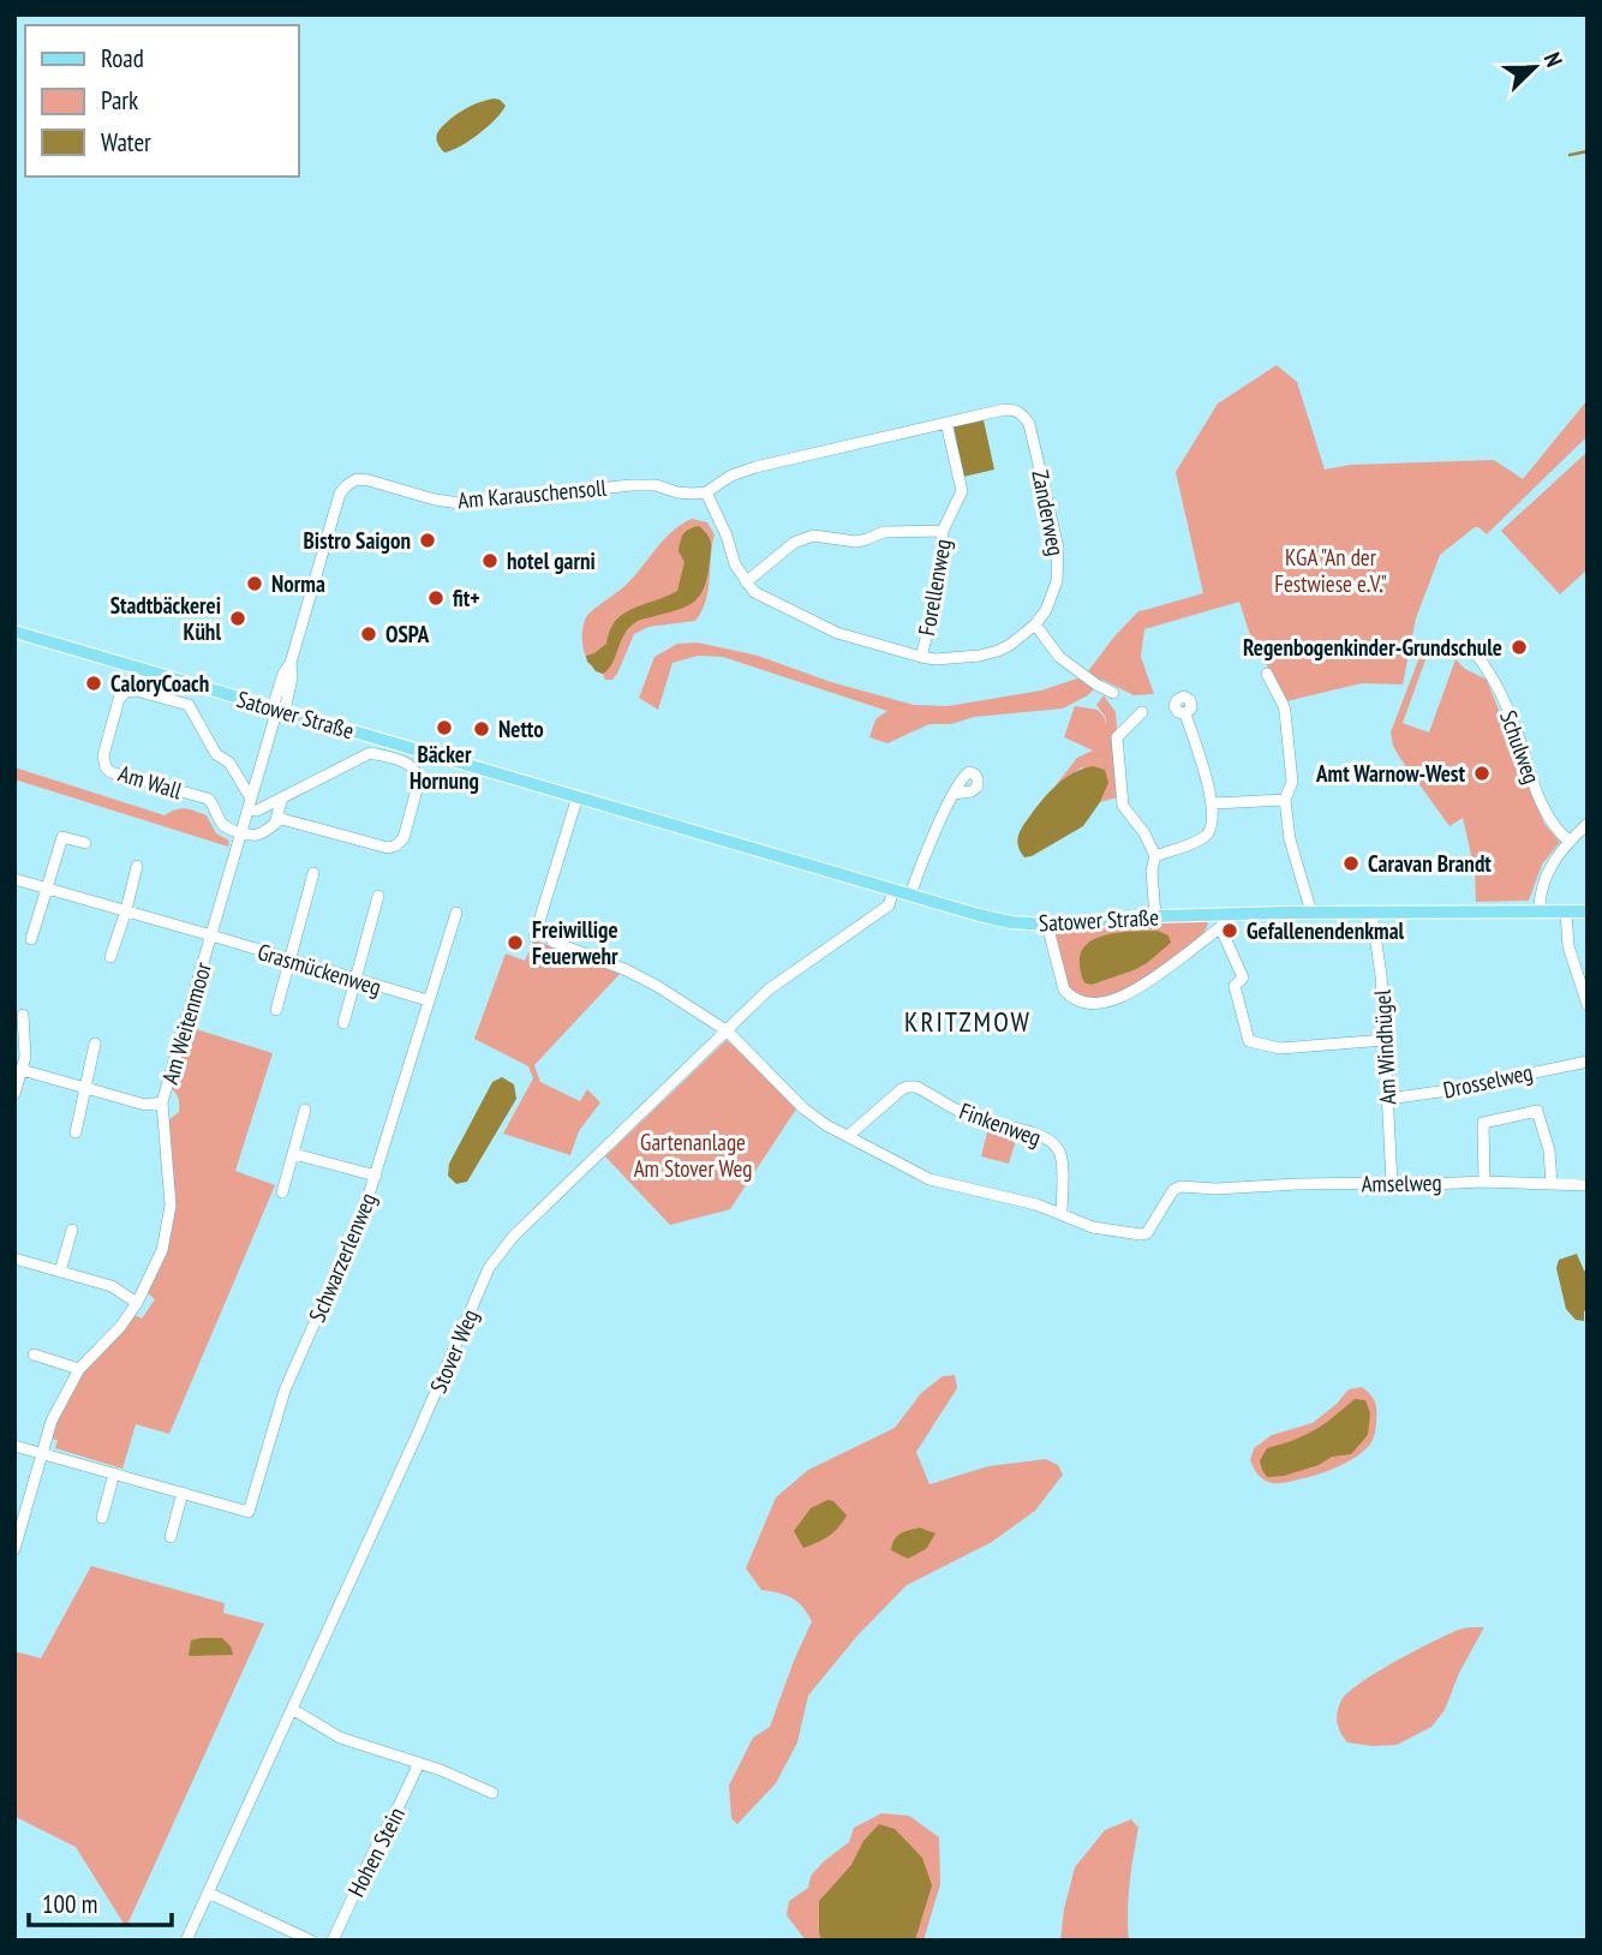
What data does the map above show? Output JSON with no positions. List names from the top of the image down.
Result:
{
  "streets": {
    "main road": ["Satower Straße"],
    "street": [
      "Am Karauschensoll",
      "Zanderweg",
      "Forellenweg",
      "Schulweg",
      "Am Wall",
      "Grasmückenweg",
      "Am Weitenmoor",
      "Am Windhügel",
      "Drosselweg",
      "Finkenweg",
      "Amselweg",
      "Schwarzerlenweg",
      "Stover Weg",
      "Hohen Stein"
    ]
  },
  "crossings": [
    ["Am Karauschensoll", "Zanderweg"],
    ["Am Karauschensoll", "Satower Straße"],
    ["Am Karauschensoll", "Am Weitenmoor"],
    ["Zanderweg", "Forellenweg"],
    ["Satower Straße", "Am Weitenmoor"],
    ["Satower Straße", "Am Windhügel"],
    ["Satower Straße", "Stover Weg"],
    ["Am Wall", "Am Weitenmoor"],
    ["Grasmückenweg", "Am Weitenmoor"],
    ["Grasmückenweg", "Schwarzerlenweg"],
    ["Am Windhügel", "Drosselweg"],
    ["Am Windhügel", "Amselweg"],
    ["Finkenweg", "Amselweg"]
  ],
  "districts": ["KRITZMOW"],
  "parks": ["KGA \"An der Festwiese e.V.\"", "Gartenanlage Am Stover Weg"],
  "places": [
    "Bistro Saigon",
    "hotel garni",
    "Norma",
    "fit+",
    "Stadtbäckerei Kühl",
    "OSPA",
    "Regenbogenkinder-Grundschule",
    "CaloryCoach",
    "Bäcker Hornung",
    "Netto",
    "Amt Warnow-West",
    "Caravan Brandt",
    "Gefallenendenkmal",
    "Freiwillige Feuerwehr"
  ],
  "legend": ["Road", "Park", "Water"],
  "scale_bar": "100 m",
  "north": "top right"
}
